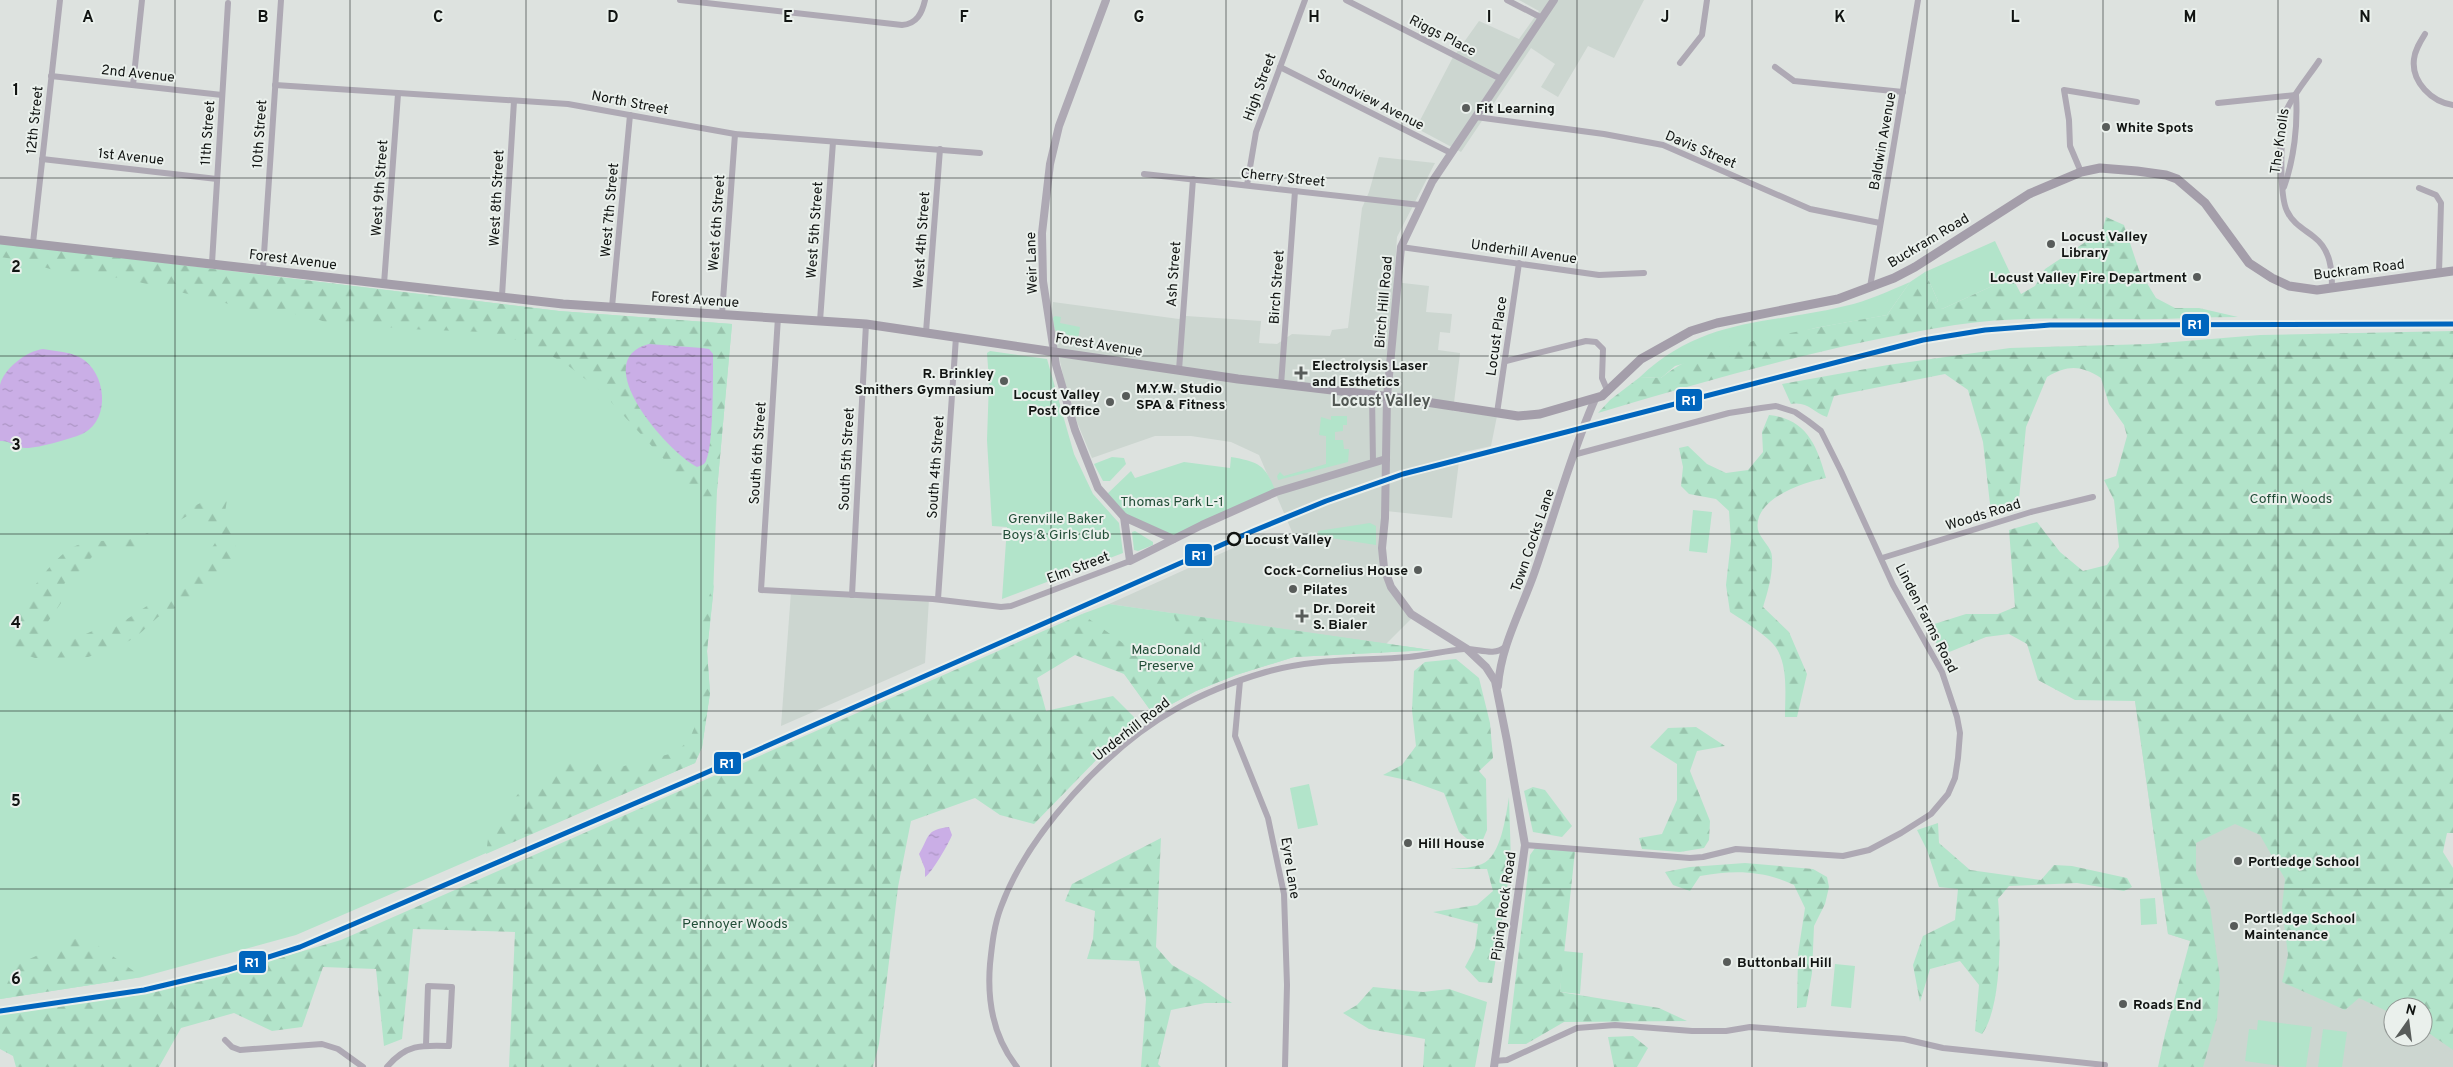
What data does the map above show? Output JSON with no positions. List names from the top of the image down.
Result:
{
  "streets": {
    "main road": ["Buckram Road", "Forest Avenue"],
    "street": [
      "Riggs Place",
      "2nd Avenue",
      "High Street",
      "Soundview Avenue",
      "North Street",
      "12th Street",
      "11th Street",
      "10th Street",
      "Baldwin Avenue",
      "The Knolls",
      "Davis Street",
      "1st Avenue",
      "Cherry Street",
      "West 9th Street",
      "West 8th Street",
      "West 7th Street",
      "West 6th Street",
      "West 5th Street",
      "West 4th Street",
      "Underhill Avenue",
      "Weir Lane",
      "Ash Street",
      "Birch Street",
      "Birch Hill Road",
      "Locust Place",
      "South 6th Street",
      "South 5th Street",
      "South 4th Street",
      "Woods Road",
      "Town Cocks Lane",
      "Elm Street",
      "Linden Farms Road",
      "Underhill Road",
      "Eyre Lane",
      "Piping Rock Road"
    ]
  },
  "crossings": [
    ["Riggs Place", "Birch Hill Road"],
    ["2nd Avenue", "12th Street"],
    ["2nd Avenue", "11th Street"],
    ["High Street", "Soundview Avenue"],
    ["High Street", "Cherry Street"],
    ["Soundview Avenue", "Birch Hill Road"],
    ["North Street", "10th Street"],
    ["North Street", "West 9th Street"],
    ["North Street", "West 8th Street"],
    ["North Street", "West 7th Street"],
    ["North Street", "West 6th Street"],
    ["North Street", "West 5th Street"],
    ["North Street", "West 4th Street"],
    ["12th Street", "1st Avenue"],
    ["12th Street", "Forest Avenue"],
    ["11th Street", "1st Avenue"],
    ["11th Street", "Forest Avenue"],
    ["10th Street", "Forest Avenue"],
    ["Baldwin Avenue", "Davis Street"],
    ["Baldwin Avenue", "Buckram Road"],
    ["The Knolls", "Buckram Road"],
    ["Davis Street", "Birch Hill Road"],
    ["Cherry Street", "Ash Street"],
    ["Cherry Street", "Birch Street"],
    ["Cherry Street", "Birch Hill Road"],
    ["West 9th Street", "Forest Avenue"],
    ["West 8th Street", "Forest Avenue"],
    ["West 7th Street", "Forest Avenue"],
    ["West 6th Street", "Forest Avenue"],
    ["West 5th Street", "Forest Avenue"],
    ["West 4th Street", "Forest Avenue"],
    ["Buckram Road", "Forest Avenue"],
    ["Buckram Road", "Birch Hill Road"],
    ["Buckram Road", "Locust Place"],
    ["Buckram Road", "Town Cocks Lane"],
    ["Underhill Avenue", "Birch Hill Road"],
    ["Underhill Avenue", "Locust Place"],
    ["Forest Avenue", "Weir Lane"],
    ["Forest Avenue", "Ash Street"],
    ["Forest Avenue", "Birch Street"],
    ["Forest Avenue", "Birch Hill Road"],
    ["Forest Avenue", "South 6th Street"],
    ["Forest Avenue", "South 5th Street"],
    ["Forest Avenue", "South 4th Street"],
    ["Weir Lane", "Elm Street"],
    ["Birch Hill Road", "Town Cocks Lane"],
    ["Birch Hill Road", "Elm Street"],
    ["Birch Hill Road", "Underhill Road"],
    ["Birch Hill Road", "Piping Rock Road"],
    ["South 6th Street", "Elm Street"],
    ["South 5th Street", "Elm Street"],
    ["South 4th Street", "Elm Street"],
    ["Woods Road", "Linden Farms Road"],
    ["Town Cocks Lane", "Linden Farms Road"],
    ["Town Cocks Lane", "Underhill Road"],
    ["Town Cocks Lane", "Piping Rock Road"],
    ["Linden Farms Road", "Piping Rock Road"],
    ["Underhill Road", "Eyre Lane"]
  ],
  "districts": ["Locust Valley"],
  "parks": [
    "Coffin Woods",
    "Thomas Park L-1",
    "Grenville Baker Boys & Girls Club",
    "MacDonald Preserve",
    "Pennoyer Woods"
  ],
  "places": {
    "other": [
      "Fit Learning",
      "White Spots",
      "Locust Valley Library",
      "Locust Valley Fire Department",
      "R. Brinkley Smithers Gymnasium",
      "M.Y.W. Studio SPA & Fitness",
      "Locust Valley Post Office",
      "Locust Valley",
      "Cock-Cornelius House",
      "Pilates",
      "Hill House",
      "Portledge School",
      "Portledge School Maintenance",
      "Buttonball Hill",
      "Roads End"
    ],
    "health": ["Electrolysis Laser and Esthetics", "Dr. Doreit S. Bialer"]
  },
  "lines": ["transit line R1"],
  "north": "top",
  "grid": {
    "columns": [
      "A",
      "B",
      "C",
      "D",
      "E",
      "F",
      "G",
      "H",
      "I",
      "J",
      "K",
      "L",
      "M",
      "N"
    ],
    "rows": [
      "1",
      "2",
      "3",
      "4",
      "5",
      "6"
    ]
  }
}
